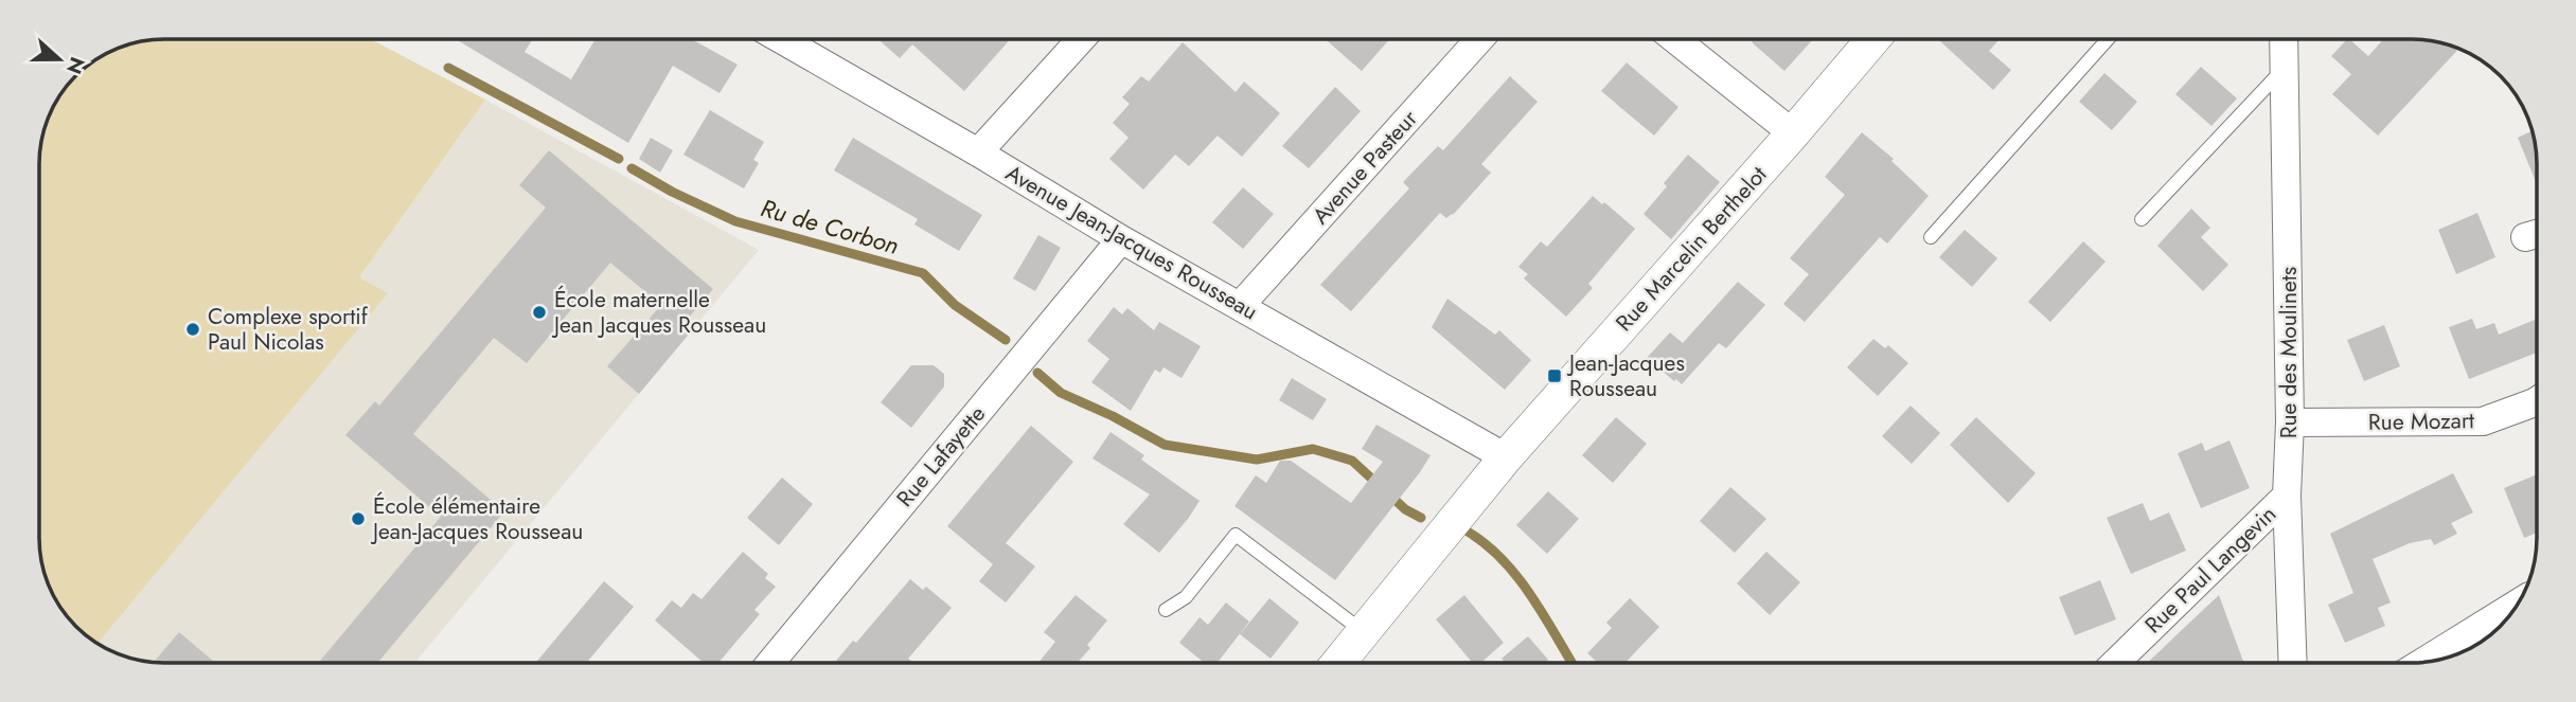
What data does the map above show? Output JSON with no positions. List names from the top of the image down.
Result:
{
  "streets": {
    "street": [
      "Avenue Pasteur",
      "Avenue Jean-Jacques Rousseau",
      "Rue Marcelin Berthelot",
      "Rue des Moulinets",
      "Rue Mozart",
      "Rue Lafayette",
      "Rue Paul Langevin"
    ]
  },
  "crossings": [
    ["Avenue Pasteur", "Avenue Jean-Jacques Rousseau"],
    ["Avenue Jean-Jacques Rousseau", "Rue Marcelin Berthelot"],
    ["Avenue Jean-Jacques Rousseau", "Rue Lafayette"],
    ["Rue des Moulinets", "Rue Mozart"],
    ["Rue des Moulinets", "Rue Paul Langevin"]
  ],
  "water": ["Ru de Corbon"],
  "places": {
    "other": ["École maternelle Jean Jacques Rousseau", "Complexe sportif Paul Nicolas", "École élémentaire Jean-Jacques Rousseau"],
    "transit": ["Jean-Jacques Rousseau"]
  },
  "north": "right"
}
